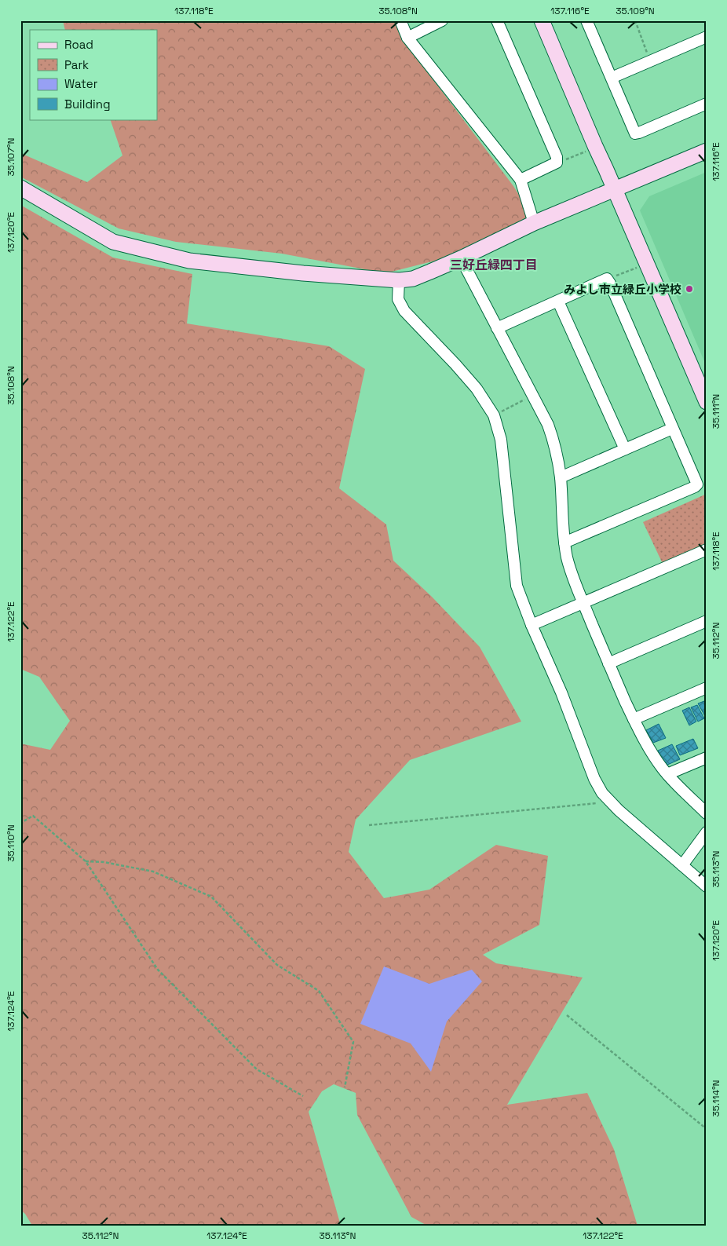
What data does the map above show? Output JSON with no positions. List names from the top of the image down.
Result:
{
  "districts": ["三好丘緑四丁目"],
  "places": ["みよし市立緑丘小学校"],
  "legend": [
    "Road",
    "Park",
    "Water",
    "Building"
  ],
  "coordinates": [
    "137.118°E",
    "35.108°N",
    "137.116°E",
    "35.109°N",
    "35.107°N",
    "137.120°E",
    "35.111°N",
    "137.122°E",
    "35.112°N",
    "35.110°N",
    "35.113°N",
    "137.124°E",
    "35.114°N"
  ]
}
